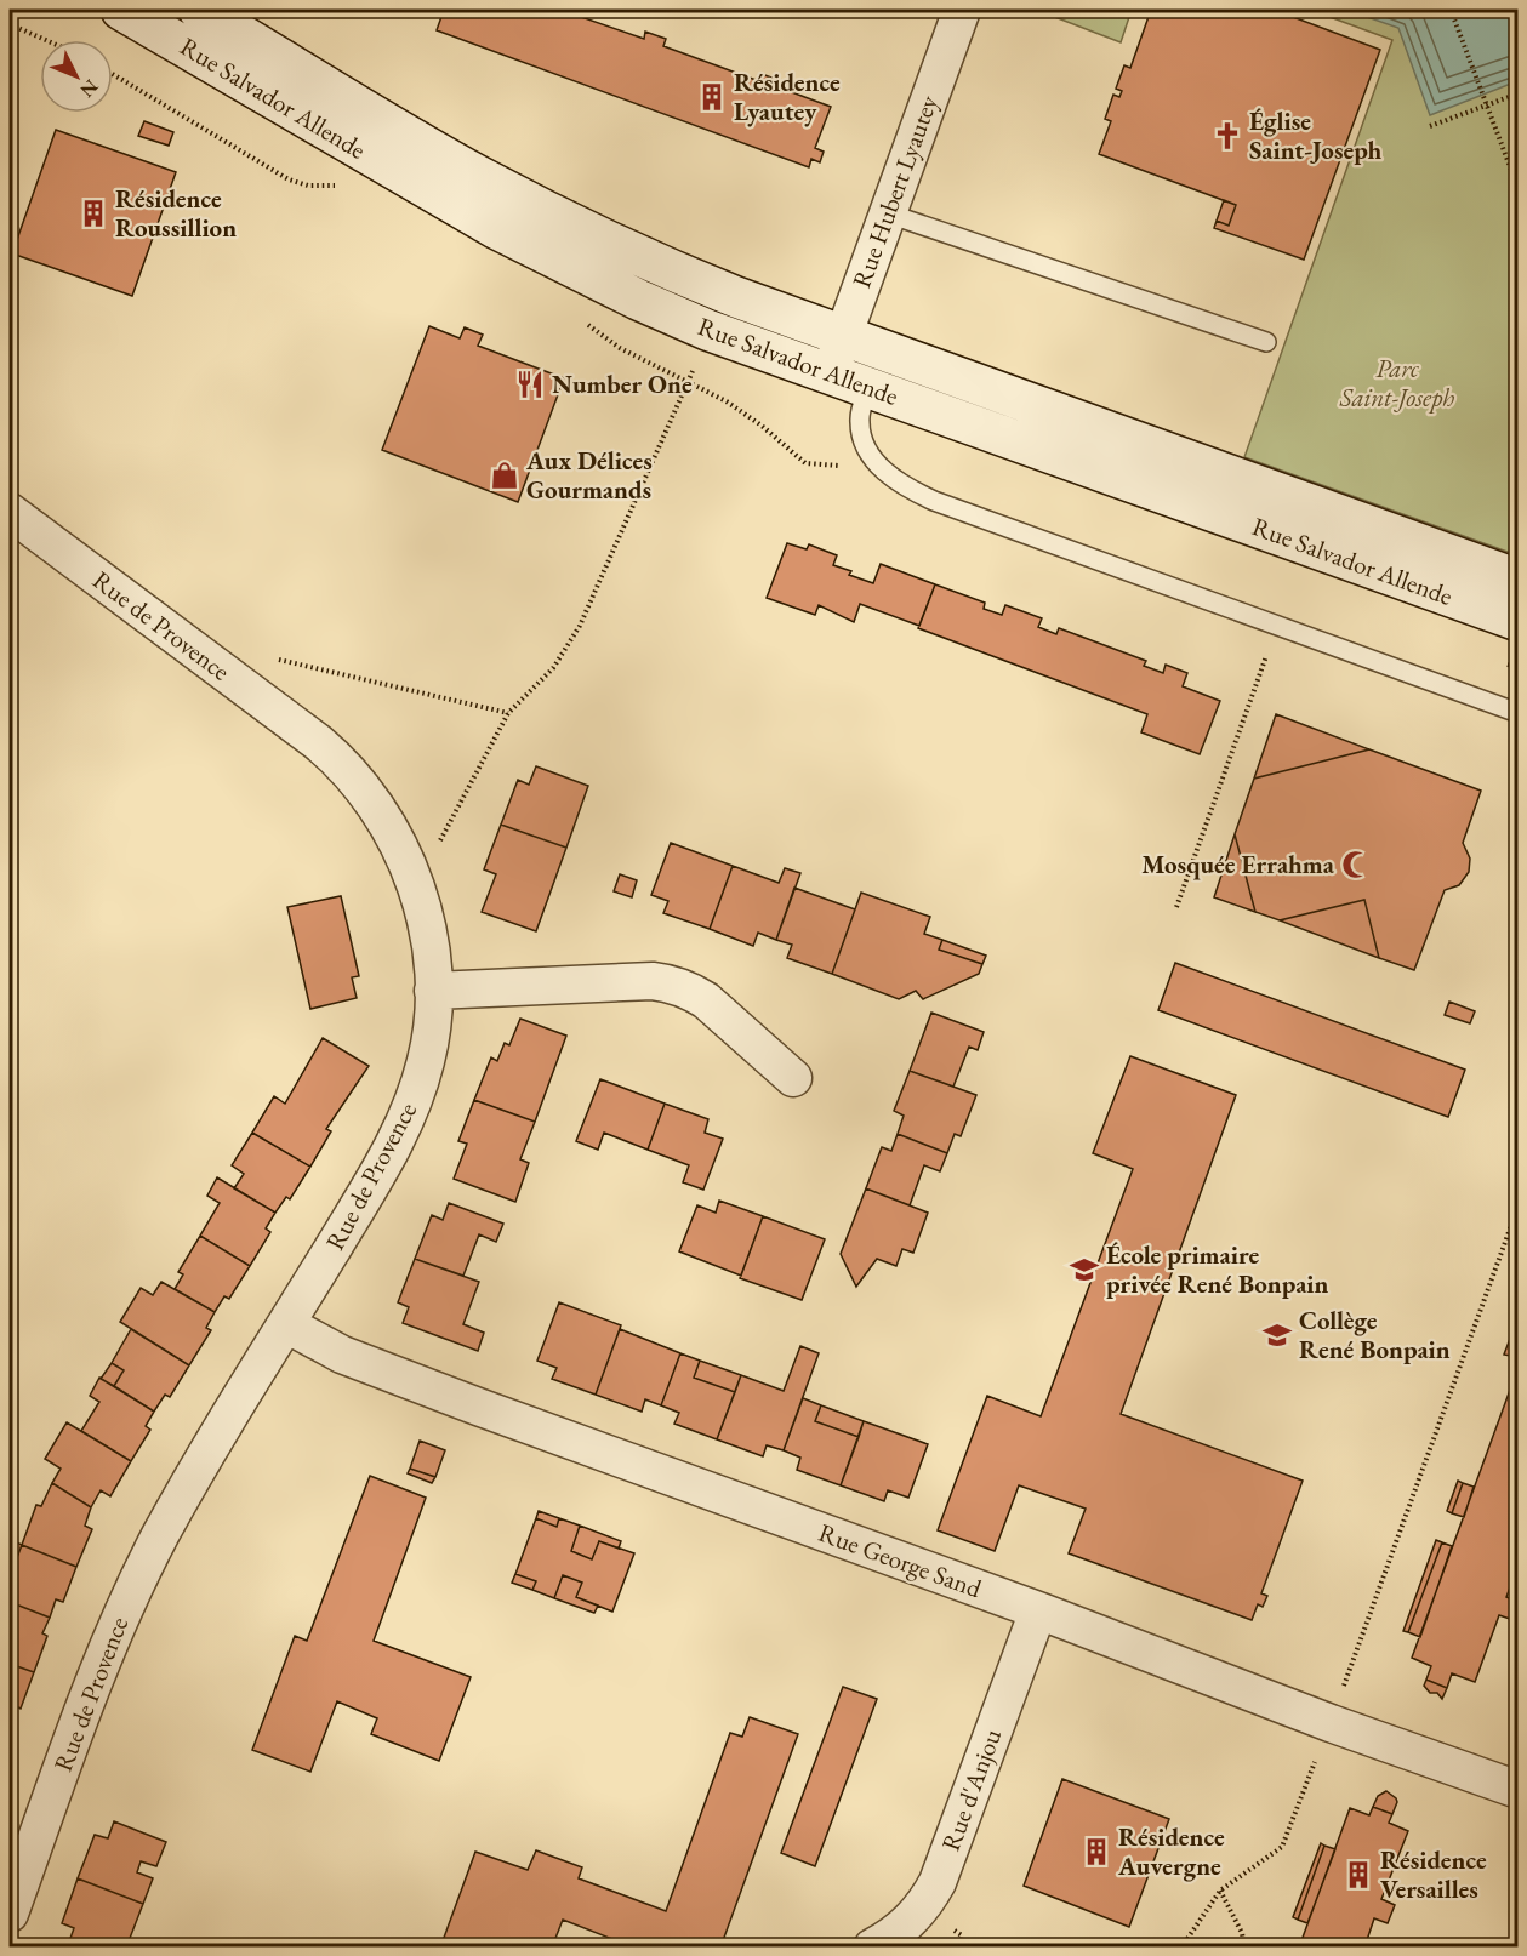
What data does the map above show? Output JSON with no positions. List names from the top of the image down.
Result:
{
  "streets": {
    "street": [
      "Rue Salvador Allende",
      "Rue Hubert Lyautey",
      "Rue de Provence",
      "Rue George Sand",
      "Rue d'Anjou"
    ]
  },
  "crossings": [
    ["Rue Salvador Allende", "Rue Hubert Lyautey"],
    ["Rue de Provence", "Rue George Sand"],
    ["Rue George Sand", "Rue d'Anjou"]
  ],
  "parks": ["Parc Saint-Joseph"],
  "places": {
    "building": [
      "Résidence Lyautey",
      "Résidence Roussillion",
      "Résidence Auvergne",
      "Résidence Versailles"
    ],
    "church": ["Église Saint-Joseph"],
    "restaurant": ["Number One"],
    "shop": ["Aux Délices Gourmands"],
    "mosque": ["Mosquée Errahma"],
    "school or university": ["École primaire privée René Bonpain", "Collège René Bonpain"]
  },
  "north": "bottom right"
}
